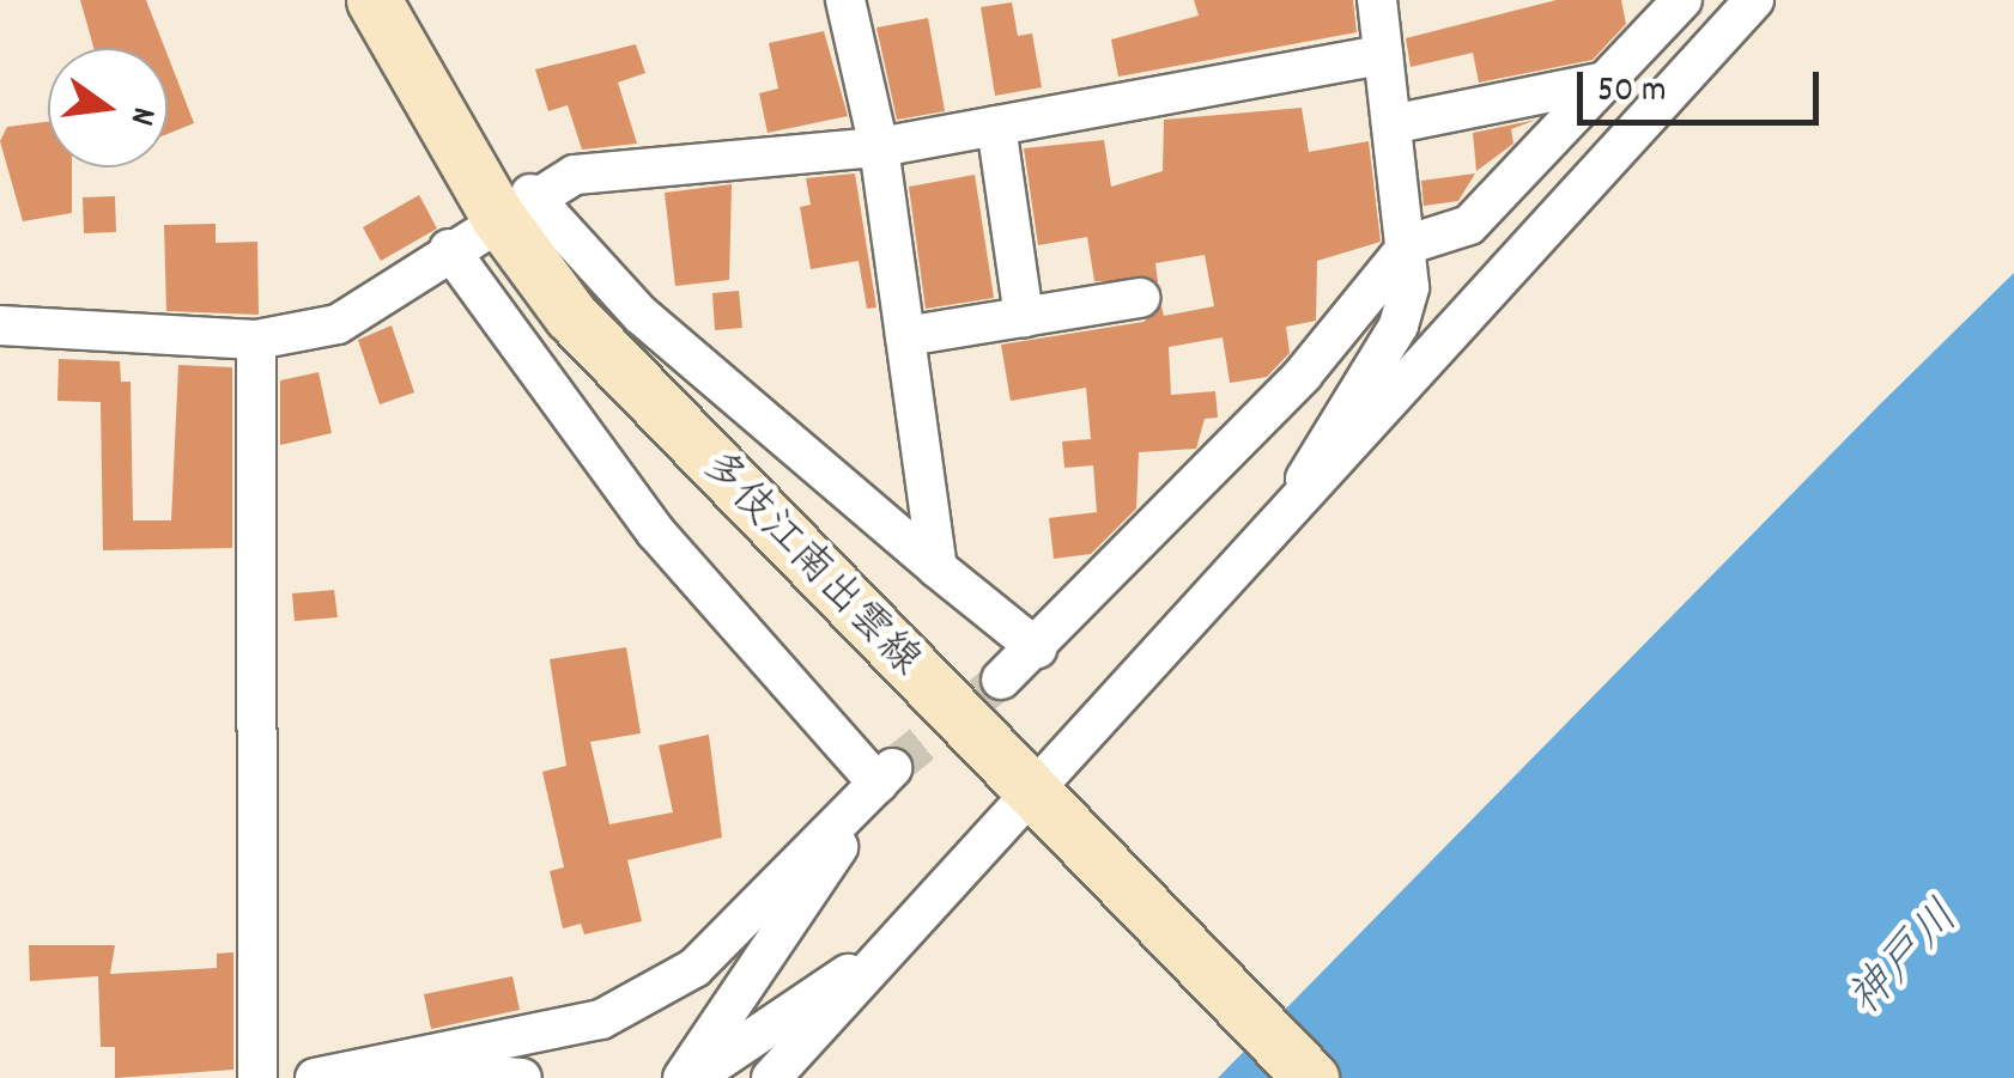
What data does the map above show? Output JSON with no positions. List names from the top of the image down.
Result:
{
  "streets": {
    "main road": ["多伎江南出雲線"]
  },
  "water": ["神戸川"],
  "scale_bar": "50 m",
  "north": "right"
}
